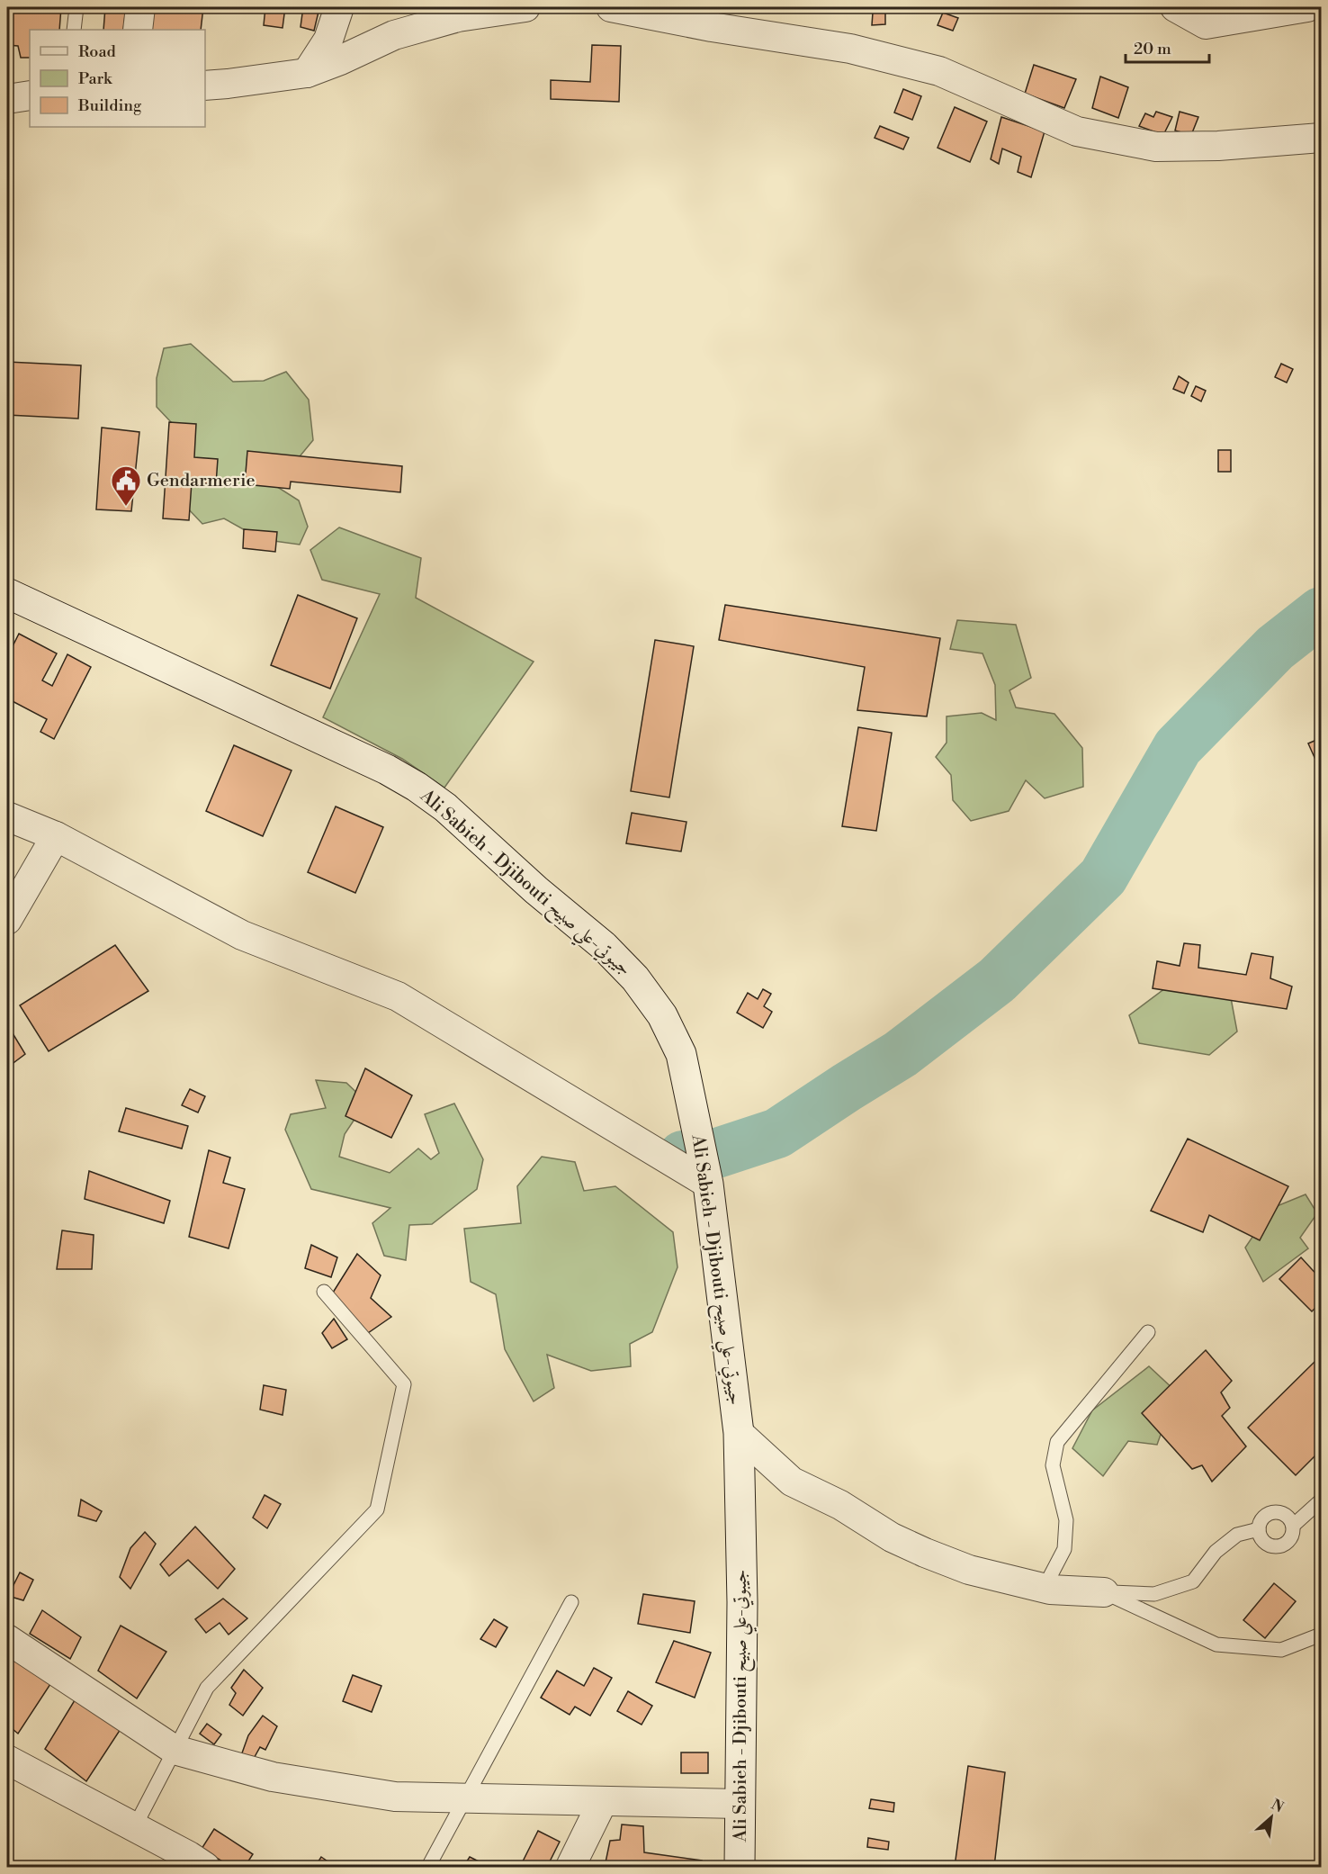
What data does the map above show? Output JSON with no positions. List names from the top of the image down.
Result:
{
  "streets": {
    "main road": ["Ali Sabieh - Djibouti جيبوتي-علي صبيح"]
  },
  "places": {
    "public building": ["Gendarmerie"]
  },
  "legend": ["Road", "Park", "Building"],
  "scale_bar": "20 m",
  "north": "top right"
}
